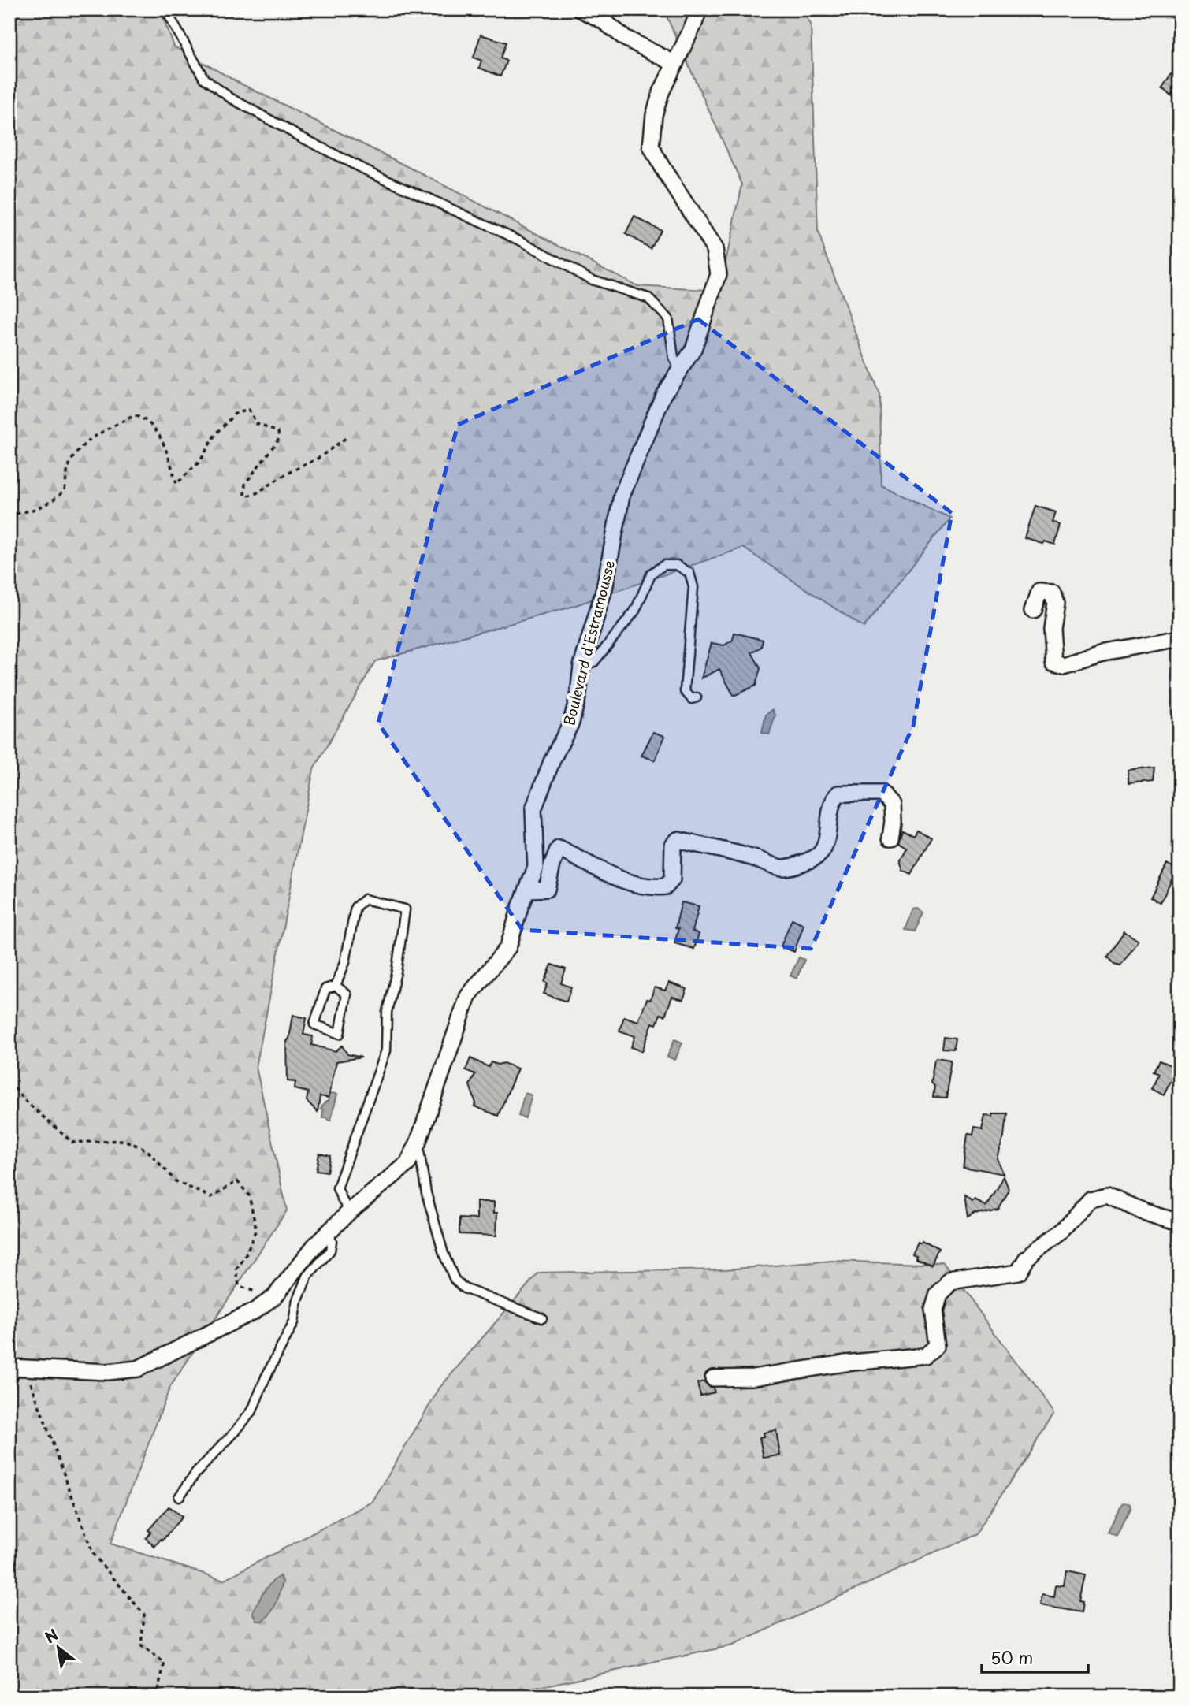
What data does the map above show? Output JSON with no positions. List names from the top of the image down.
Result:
{
  "streets": {
    "street": ["Boulevard d'Estramousse"]
  },
  "scale_bar": "50 m",
  "north": "top left"
}
